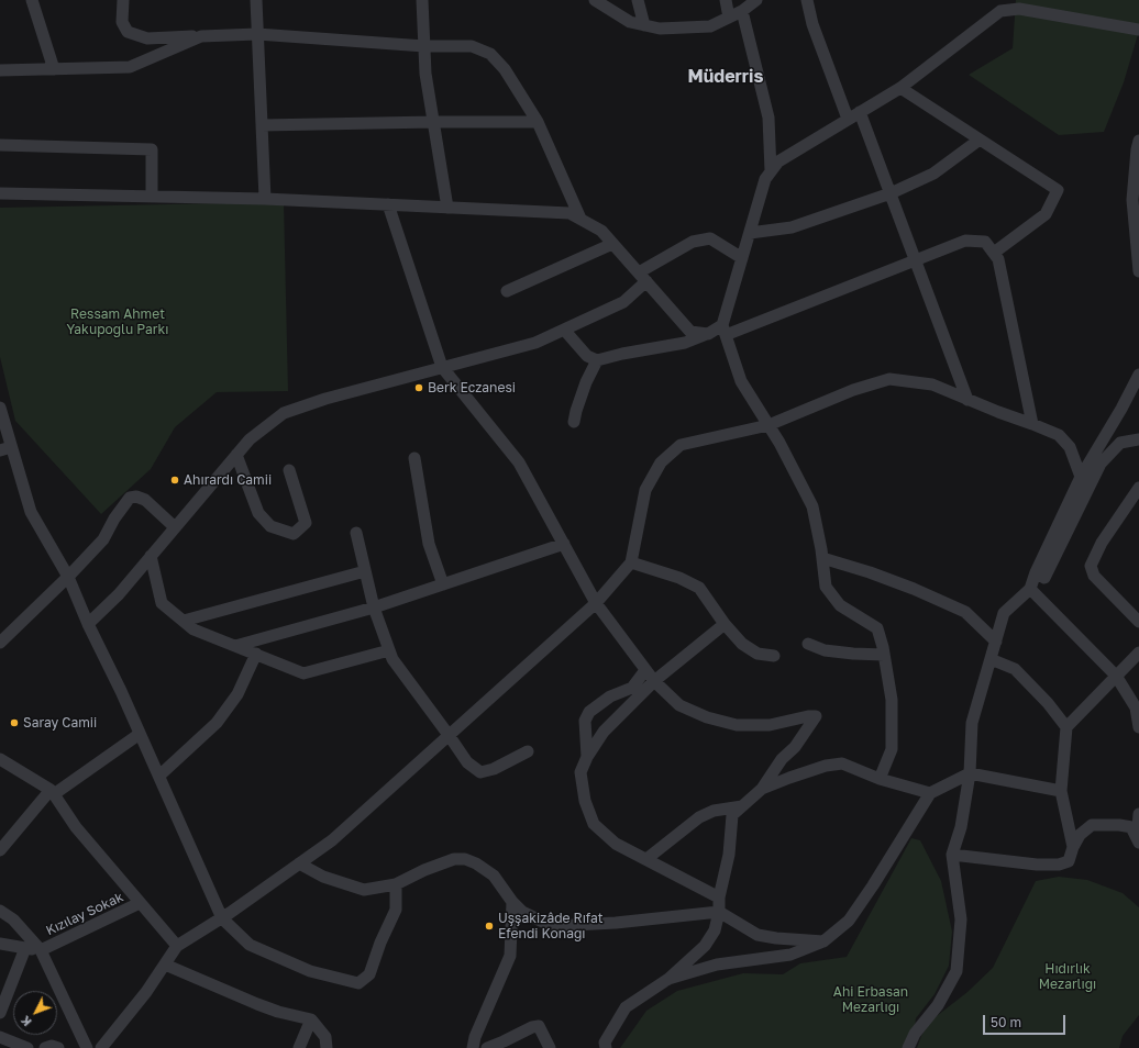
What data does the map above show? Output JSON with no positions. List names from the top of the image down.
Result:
{
  "streets": {
    "street": ["Kızılay Sokak"]
  },
  "districts": ["Müderris"],
  "parks": ["Ressam Ahmet Yakupoğlu Parkı", "Hıdırlık Mezarlığı", "Ahi Erbasan Mezarlığı"],
  "places": [
    "Berk Eczanesi",
    "Ahırardı Camii",
    "Saray Camii",
    "Uşşakizâde Rıfat Efendi Konağı"
  ],
  "scale_bar": "50 m",
  "north": "bottom left"
}
